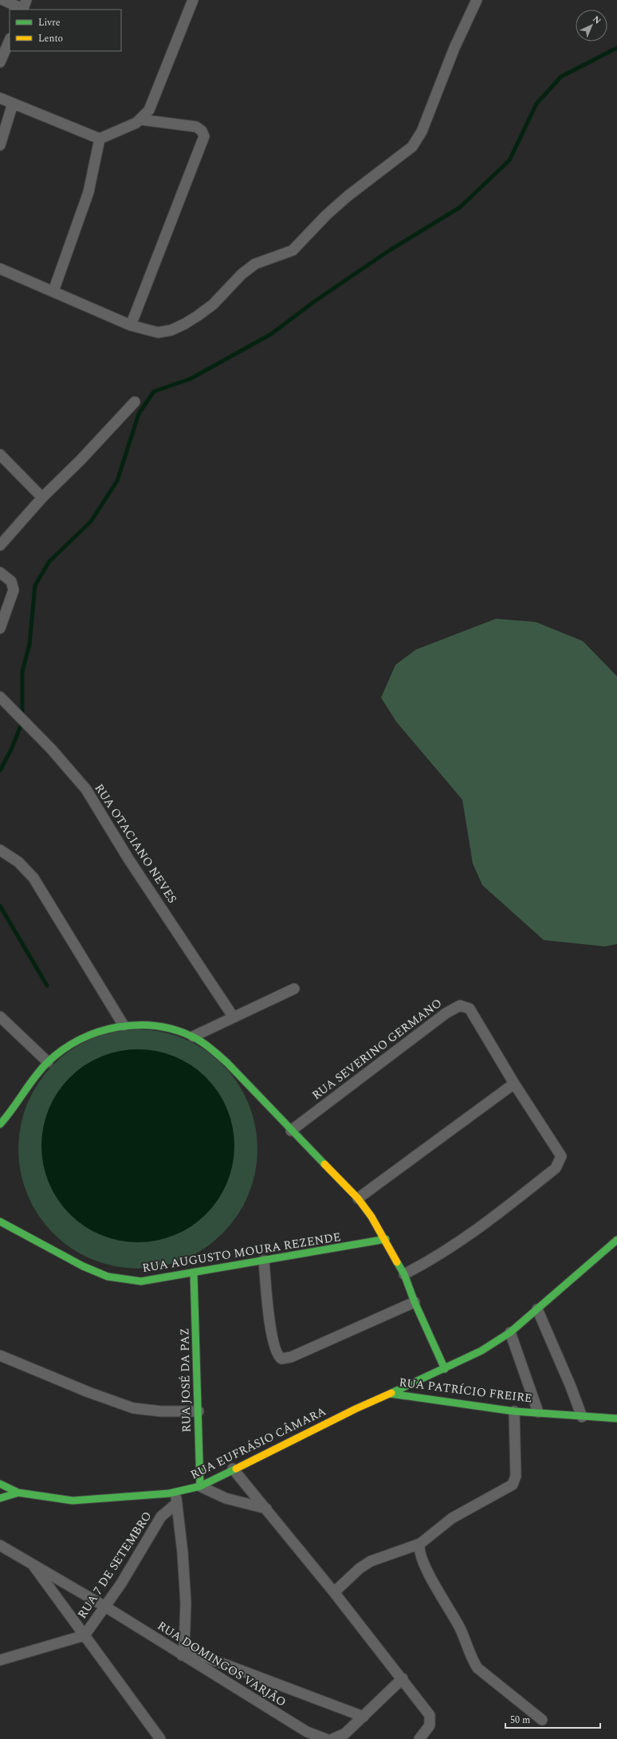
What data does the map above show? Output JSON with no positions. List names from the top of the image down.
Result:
{
  "streets": {
    "street": [
      "RUA OTACIANO NEVES",
      "RUA SEVERINO GERMANO",
      "RUA AUGUSTO MOURA REZENDE",
      "RUA JOSÉ DA PAZ",
      "RUA PATRÍCIO FREIRE",
      "RUA EUFRÁSIO CÂMARA",
      "RUA 7 DE SETEMBRO",
      "RUA DOMINGOS VARJÃO"
    ]
  },
  "crossings": [
    ["RUA AUGUSTO MOURA REZENDE", "RUA JOSÉ DA PAZ"],
    ["RUA JOSÉ DA PAZ", "RUA EUFRÁSIO CÂMARA"],
    ["RUA PATRÍCIO FREIRE", "RUA EUFRÁSIO CÂMARA"],
    ["RUA 7 DE SETEMBRO", "RUA DOMINGOS VARJÃO"]
  ],
  "legend": ["Livre", "Lento"],
  "scale_bar": "50 m",
  "north": "top right"
}
